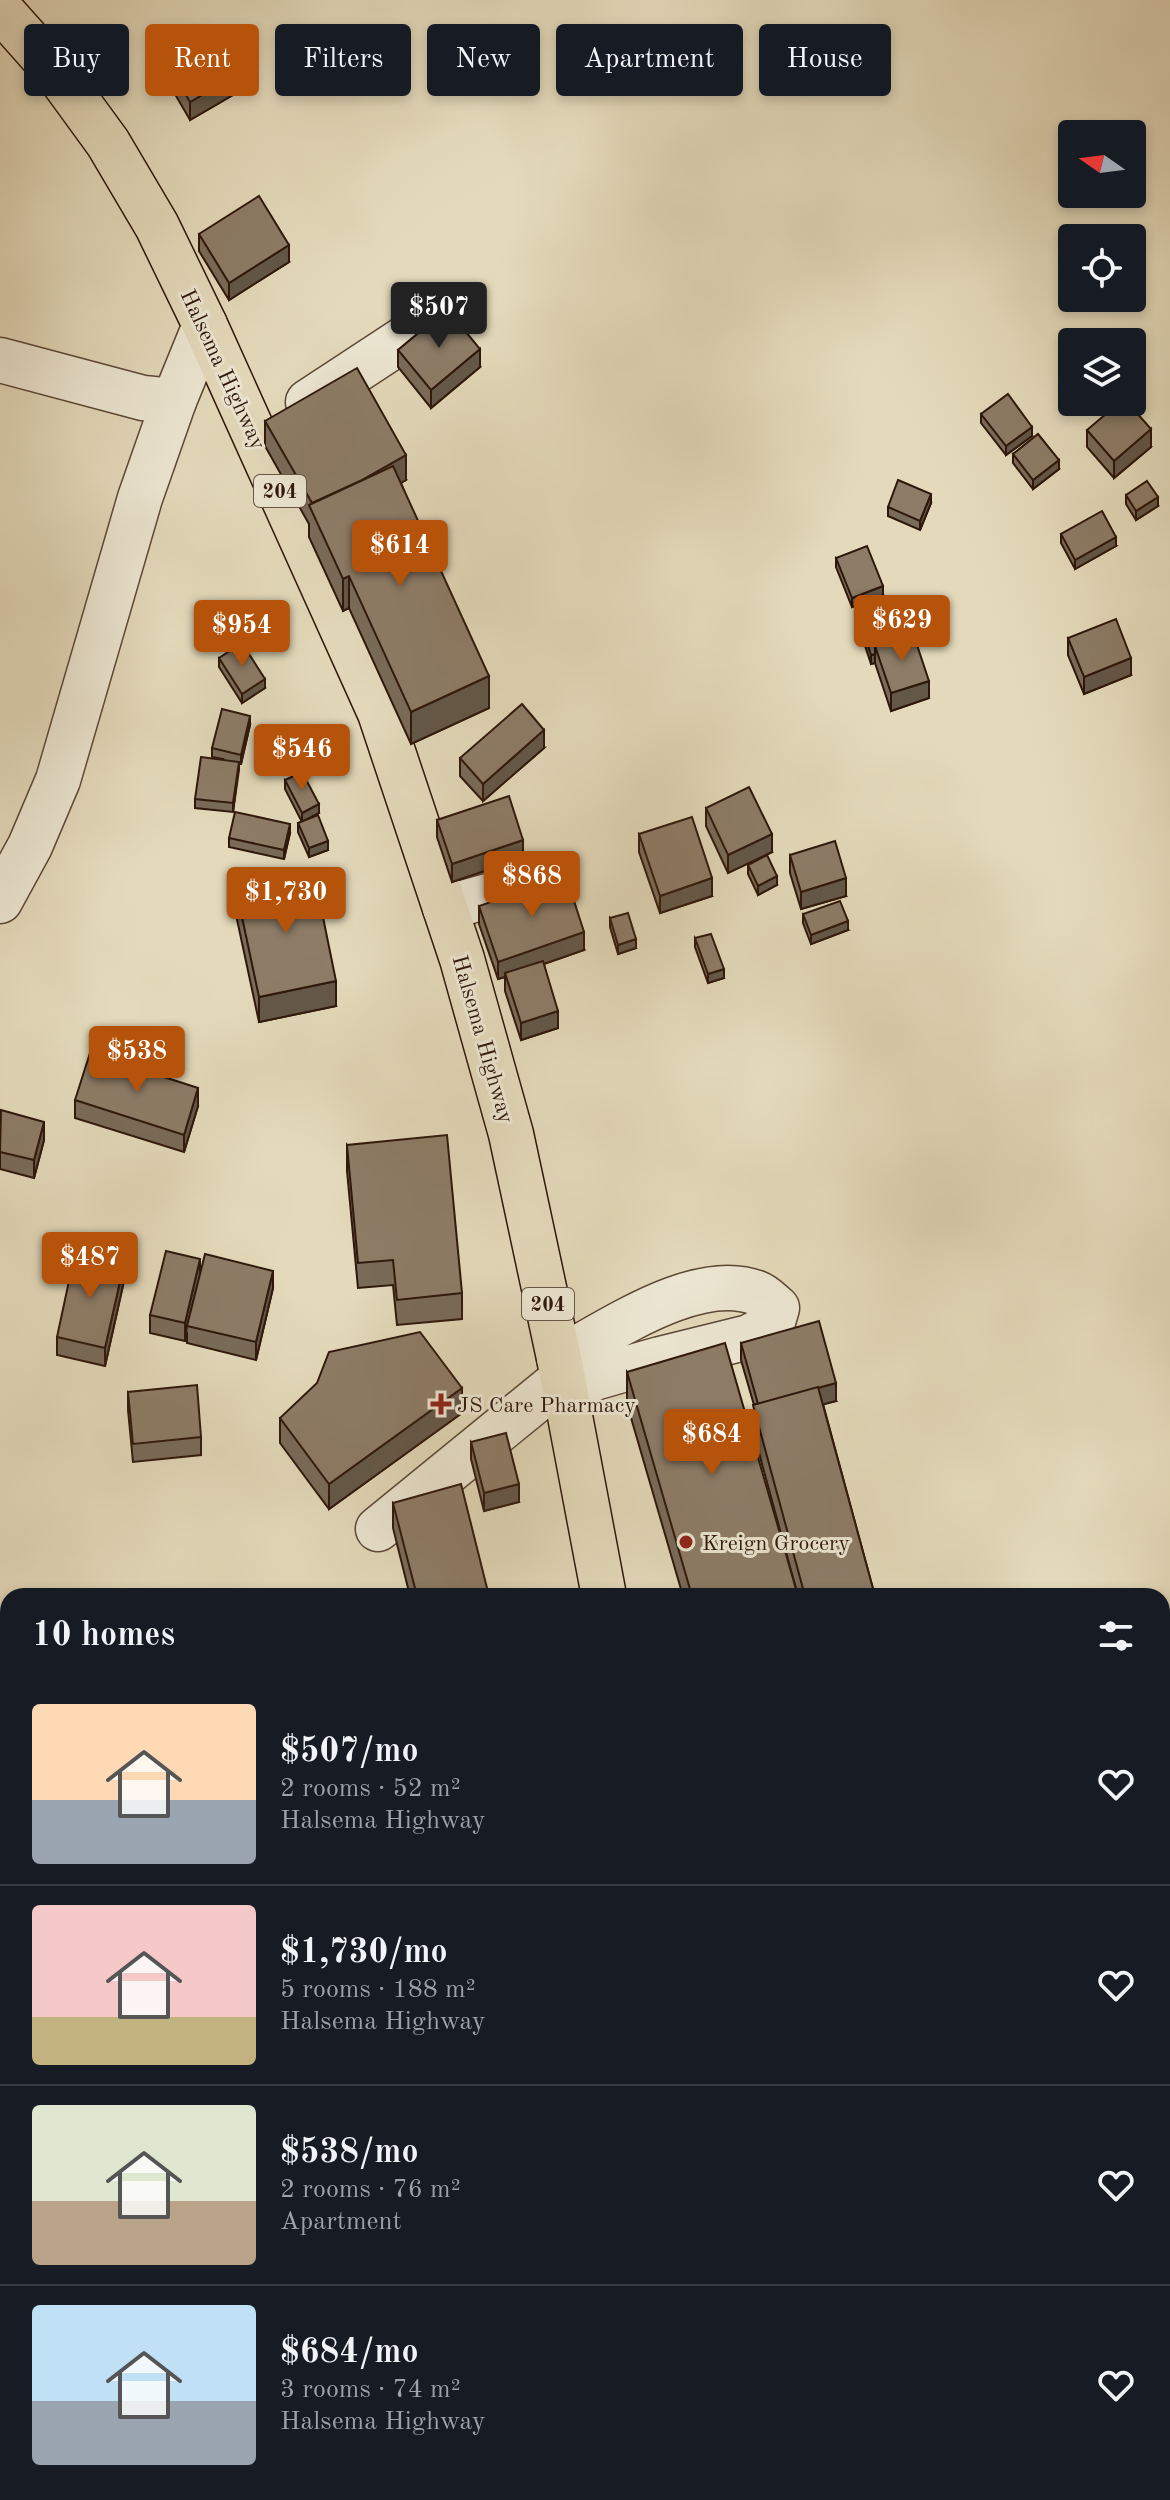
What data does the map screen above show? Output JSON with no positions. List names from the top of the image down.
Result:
{
  "streets": {
    "highway": ["Halsema Highway", "204"]
  },
  "places": {
    "health": ["JS Care Pharmacy"],
    "other": ["Kreign Grocery"]
  },
  "north": "left",
  "page": {
    "chip": [
      "Buy",
      "Rent",
      "Filters",
      "New",
      "Apartment",
      "House"
    ],
    "price": [
      "$507",
      "$614",
      "$629",
      "$954",
      "$546",
      "$868",
      "$1,730",
      "$538",
      "$487",
      "$684"
    ],
    "heading": "10 homes",
    "list": [
      {
        "name": "$507/mo",
        "note": "2 rooms · 52 m² · Halsema Highway"
      },
      {
        "name": "$1,730/mo",
        "note": "5 rooms · 188 m² · Halsema Highway"
      },
      {
        "name": "$538/mo",
        "note": "2 rooms · 76 m² · Apartment"
      },
      {
        "name": "$684/mo",
        "note": "3 rooms · 74 m² · Halsema Highway"
      }
    ]
  }
}
